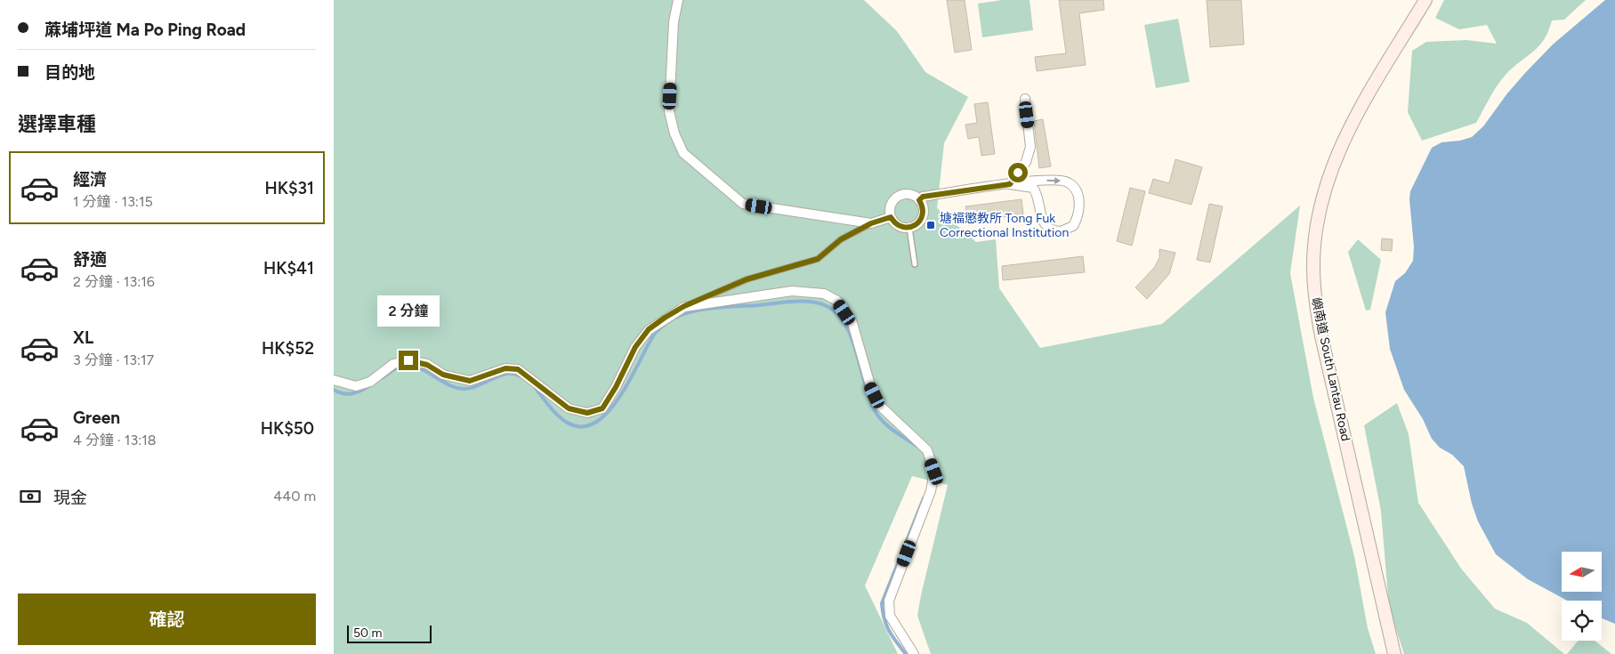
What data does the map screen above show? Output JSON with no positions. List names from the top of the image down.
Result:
{
  "streets": {
    "main road": ["嶼南道 South Lantau Road"]
  },
  "places": {
    "transit": ["塘福懲教所 Tong Fuk Correctional Institution"]
  },
  "scale_bar": "50 m",
  "north": "left",
  "page": {
    "banner": ["蔴埔坪道 Ma Po Ping Road", "目的地"],
    "heading": "選擇車種",
    "list": [
      {
        "name": "經濟",
        "note": "1 分鐘 · 13:15",
        "value": "HK$31"
      },
      {
        "name": "舒適",
        "note": "2 分鐘 · 13:16",
        "value": "HK$41"
      },
      {
        "name": "XL",
        "note": "3 分鐘 · 13:17",
        "value": "HK$52"
      },
      {
        "name": "Green",
        "note": "4 分鐘 · 13:18",
        "value": "HK$50"
      }
    ],
    "bubble": "2 分鐘",
    "pay": ["現金", "440 m"],
    "buttons": "確認",
    "scale": "50 m"
  }
}
